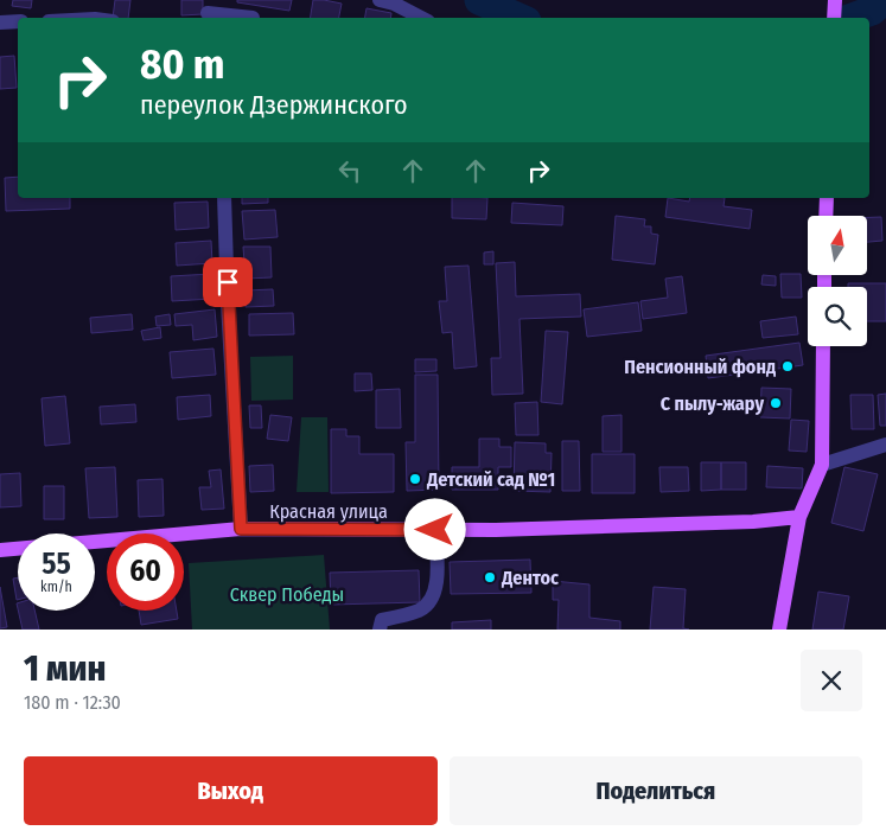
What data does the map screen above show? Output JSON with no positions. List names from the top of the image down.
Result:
{
  "streets": {
    "main road": ["Красная улица"]
  },
  "parks": ["Сквер Победы"],
  "places": [
    "Пенсионный фонд",
    "С пылу-жару",
    "Детский сад №1",
    "Дентос"
  ],
  "north": "top",
  "page": {
    "turn": ["80 m", "переулок Дзержинского"],
    "speed": "55 km/h",
    "limit": "60",
    "heading": ["1 мин", "180 m · 12:30"],
    "buttons": ["Выход", "Поделиться"]
  }
}
